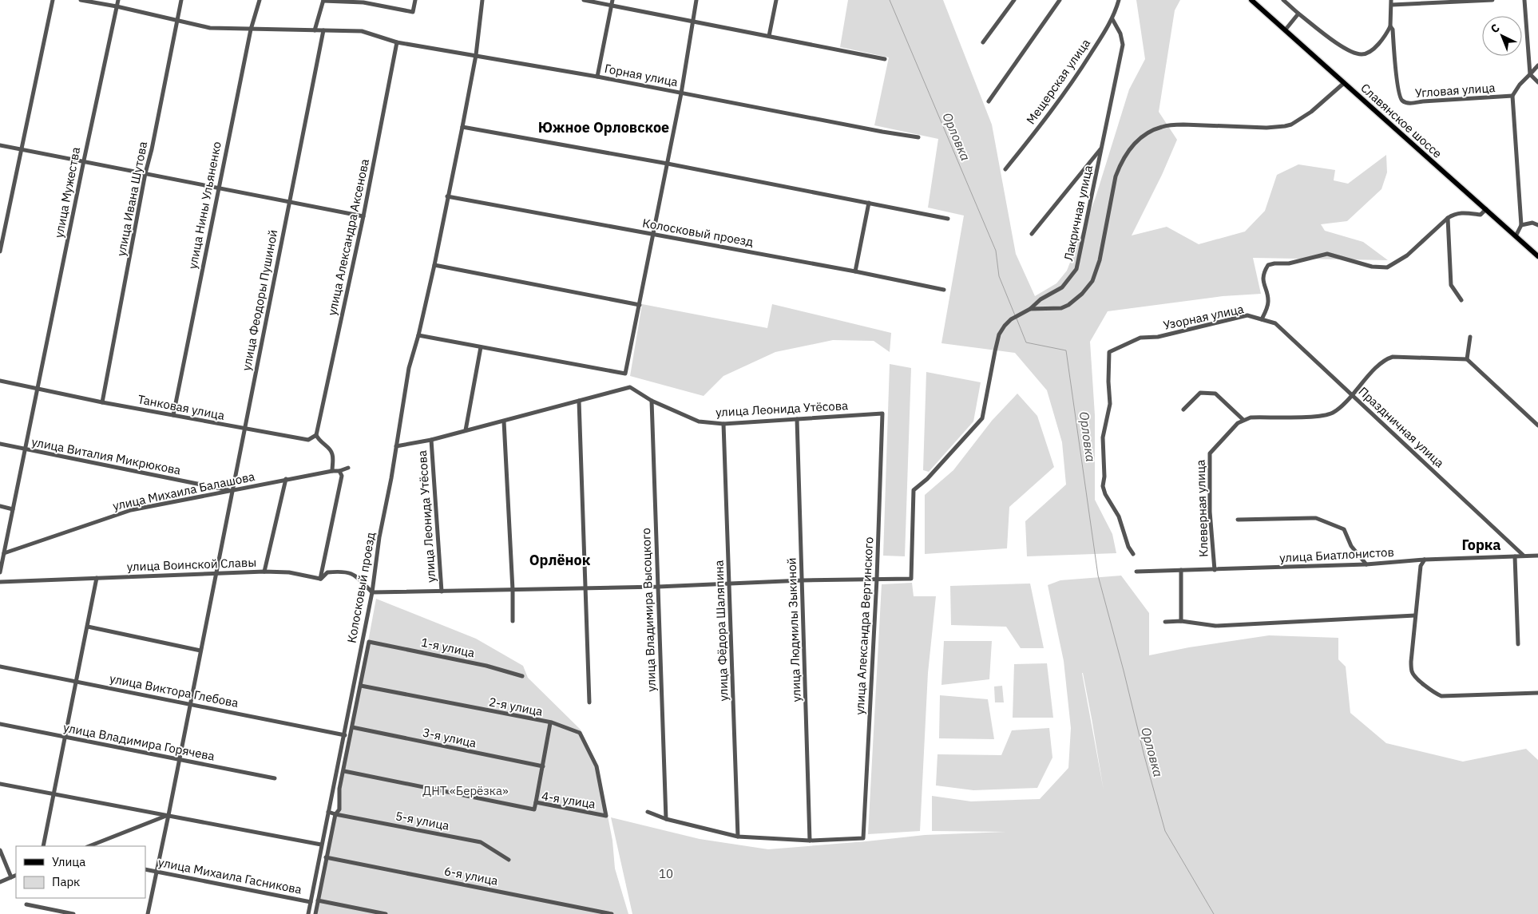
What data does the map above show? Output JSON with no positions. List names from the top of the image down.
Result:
{
  "streets": {
    "main road": ["Славянское шоссе"],
    "street": [
      "Горная улица",
      "Мещерская улица",
      "Угловая улица",
      "улица Мужества",
      "улица Ивана Шутова",
      "улица Нины Ульяненко",
      "Лакричная улица",
      "Колосковый проезд",
      "улица Александра Аксенова",
      "улица Феодоры Пушиной",
      "Узорная улица",
      "Танковая улица",
      "улица Леонида Утёсова",
      "Праздничная улица",
      "улица Виталия Микрюкова",
      "улица Михаила Балашова",
      "Клеверная улица",
      "улица Биатлонистов",
      "улица Воинской Славы",
      "улица Владимира Высоцкого",
      "улица Александра Вертинского",
      "улица Людмилы Зыкиной",
      "улица Фёдора Шаляпина",
      "1-я улица",
      "улица Виктора Глебова",
      "2-я улица",
      "3-я улица",
      "улица Владимира Горячева",
      "4-я улица",
      "5-я улица",
      "улица Михаила Гасникова",
      "6-я улица"
    ]
  },
  "crossings": [
    ["Горная улица", "улица Мужества"],
    ["Горная улица", "улица Ивана Шутова"],
    ["Горная улица", "улица Нины Ульяненко"],
    ["Горная улица", "Колосковый проезд"],
    ["Горная улица", "улица Александра Аксенова"],
    ["Горная улица", "улица Феодоры Пушиной"],
    ["Мещерская улица", "Лакричная улица"],
    ["улица Мужества", "Танковая улица"],
    ["улица Мужества", "улица Виталия Микрюкова"],
    ["улица Мужества", "улица Михаила Балашова"],
    ["улица Ивана Шутова", "Танковая улица"],
    ["улица Нины Ульяненко", "Танковая улица"],
    ["Лакричная улица", "улица Александра Вертинского"],
    ["Колосковый проезд", "улица Леонида Утёсова"],
    ["Колосковый проезд", "улица Виктора Глебова"],
    ["Колосковый проезд", "5-я улица"],
    ["Колосковый проезд", "улица Михаила Гасникова"],
    ["улица Александра Аксенова", "Танковая улица"],
    ["улица Феодоры Пушиной", "Танковая улица"],
    ["улица Феодоры Пушиной", "улица Виталия Микрюкова"],
    ["улица Феодоры Пушиной", "улица Михаила Балашова"],
    ["улица Феодоры Пушиной", "улица Воинской Славы"],
    ["улица Феодоры Пушиной", "улица Виктора Глебова"],
    ["улица Феодоры Пушиной", "улица Владимира Горячева"],
    ["улица Феодоры Пушиной", "улица Михаила Гасникова"],
    ["Узорная улица", "Праздничная улица"],
    ["улица Леонида Утёсова", "улица Владимира Высоцкого"],
    ["улица Леонида Утёсова", "улица Александра Вертинского"],
    ["улица Леонида Утёсова", "улица Людмилы Зыкиной"],
    ["улица Леонида Утёсова", "улица Фёдора Шаляпина"],
    ["Праздничная улица", "улица Биатлонистов"],
    ["улица Виталия Микрюкова", "улица Михаила Балашова"],
    ["Клеверная улица", "улица Биатлонистов"],
    ["улица Александра Вертинского", "улица Людмилы Зыкиной"],
    ["1-я улица", "2-я улица"],
    ["2-я улица", "4-я улица"]
  ],
  "districts": ["Южное Орловское", "Горка", "Орлёнок"],
  "water": ["Орловка"],
  "parks": ["ДНТ «Берёзка»", "10"],
  "legend": ["Улица", "Парк"],
  "north": "top left"
}
